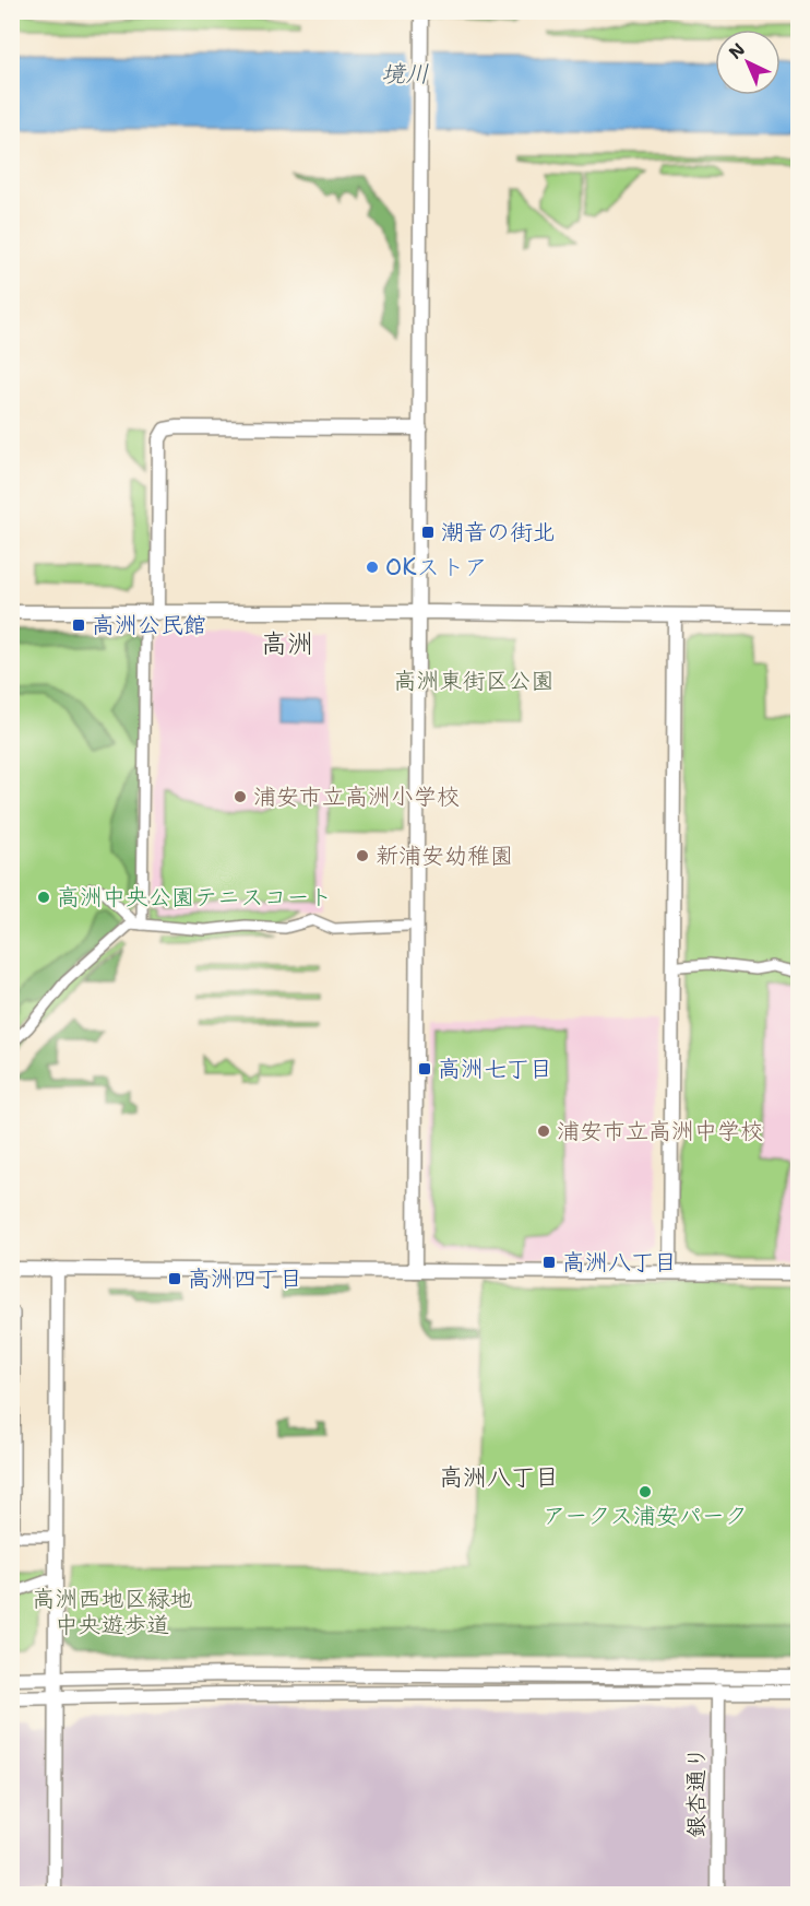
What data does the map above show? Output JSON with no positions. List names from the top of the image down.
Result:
{
  "streets": {
    "street": ["銀杏通り"]
  },
  "districts": ["高洲", "高洲八丁目"],
  "water": ["境川"],
  "parks": ["高洲東街区公園", "高洲西地区緑地 中央遊歩道"],
  "places": {
    "transit": [
      "潮音の街北",
      "高洲公民館",
      "高洲七丁目",
      "高洲八丁目",
      "高洲四丁目"
    ],
    "other": [
      "OKストア",
      "浦安市立高洲小学校",
      "新浦安幼稚園",
      "高洲中央公園テニスコート",
      "浦安市立高洲中学校",
      "アークス浦安パーク"
    ]
  },
  "north": "top left"
}
